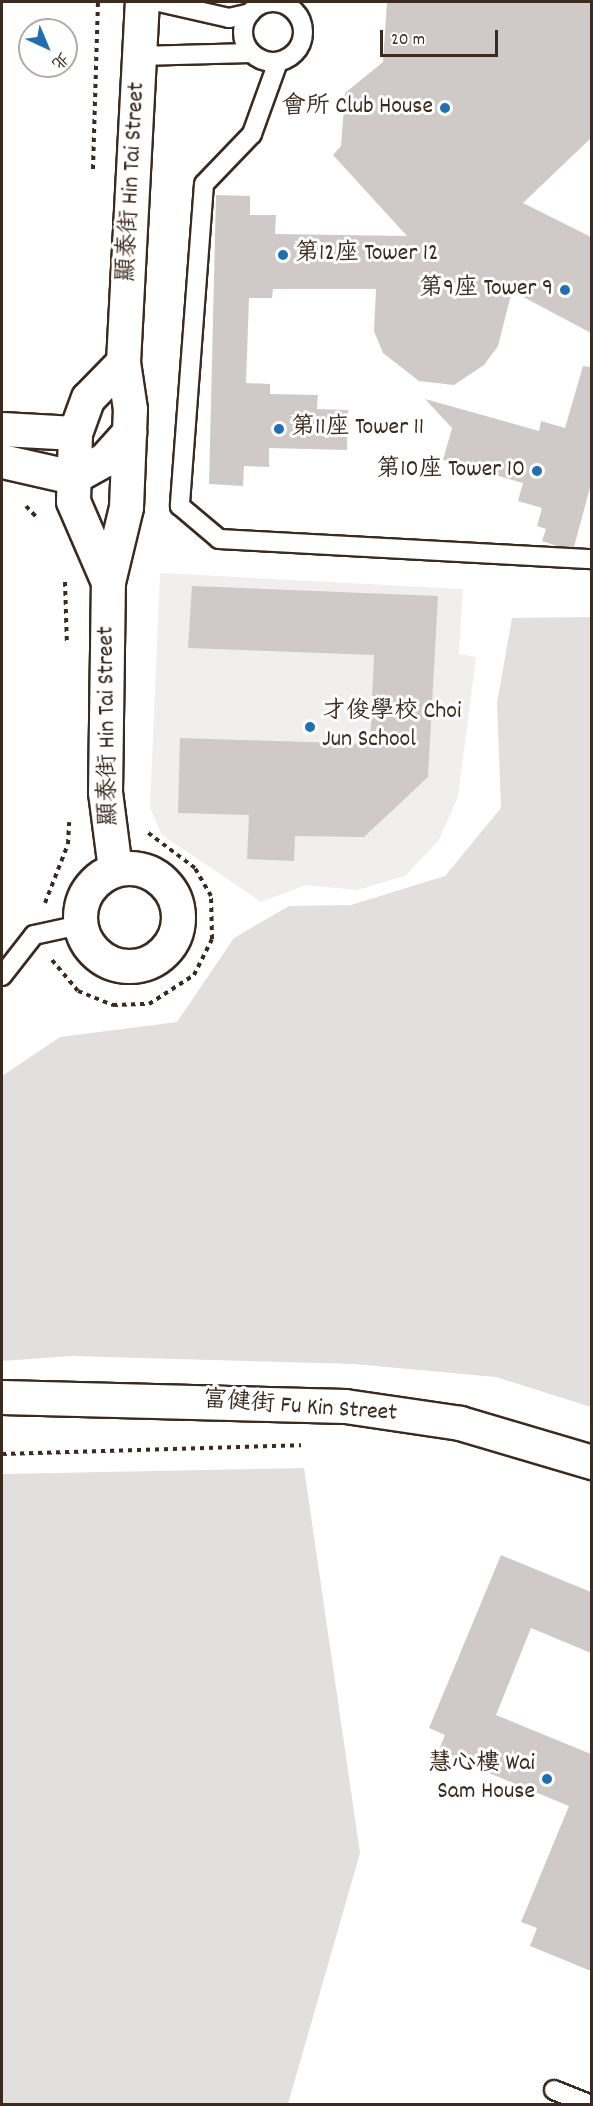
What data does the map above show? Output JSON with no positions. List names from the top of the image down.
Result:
{
  "streets": {
    "street": ["顯泰街 Hin Tai Street", "富健街 Fu Kin Street"]
  },
  "places": [
    "會所 Club House",
    "第12座 Tower 12",
    "第9座 Tower 9",
    "第11座 Tower 11",
    "第10座 Tower 10",
    "才俊學校 Choi Jun School",
    "慧心樓 Wai Sam House"
  ],
  "scale_bar": "20 m",
  "north": "bottom right"
}
